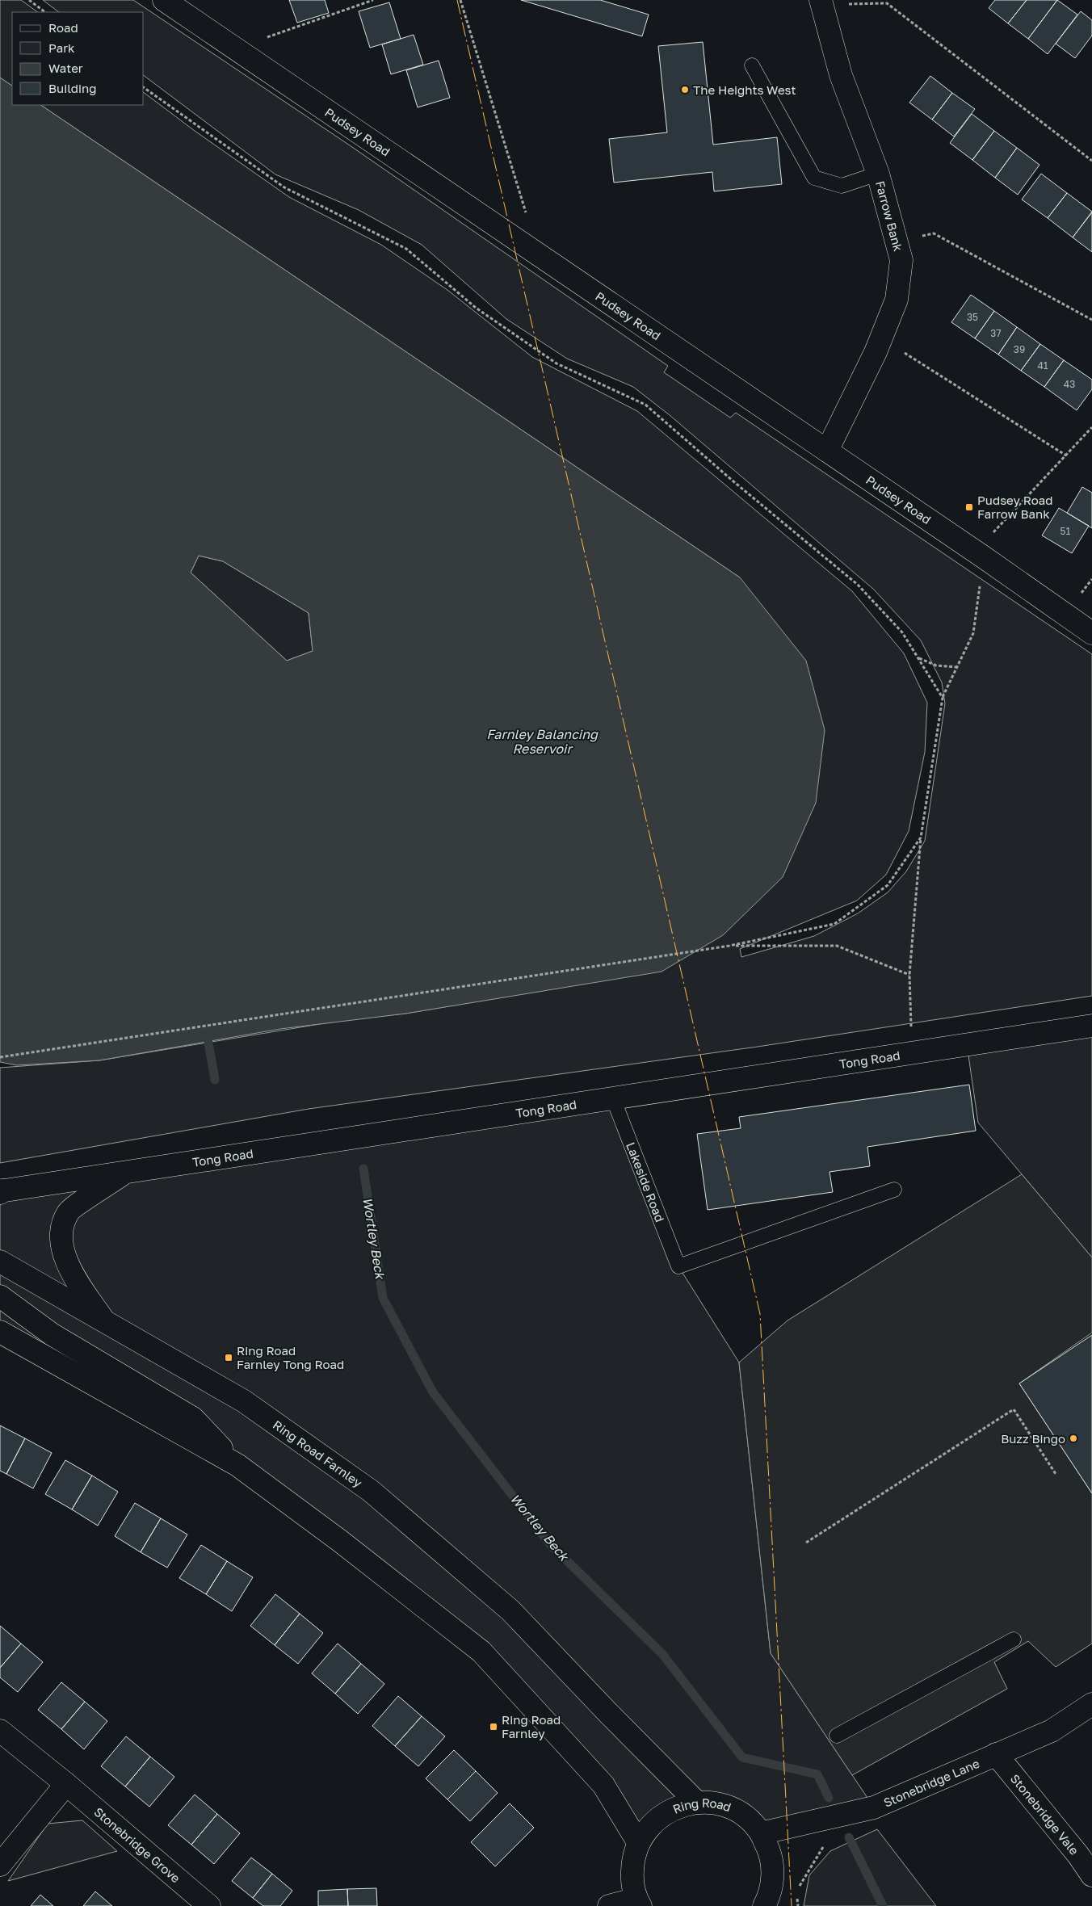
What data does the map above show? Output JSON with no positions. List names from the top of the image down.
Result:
{
  "streets": {
    "main road": [
      "Pudsey Road",
      "Farrow Bank",
      "Tong Road",
      "Ring Road Farnley",
      "Stonebridge Lane",
      "Ring Road",
      "Stonebridge Vale",
      "Stonebridge Grove"
    ],
    "lane": ["Lakeside Road"]
  },
  "crossings": [
    ["Pudsey Road", "Farrow Bank"],
    ["Tong Road", "Lakeside Road"],
    ["Ring Road Farnley", "Ring Road"],
    ["Stonebridge Lane", "Ring Road"],
    ["Stonebridge Lane", "Stonebridge Vale"]
  ],
  "water": ["Farnley Balancing Reservoir", "Wortley Beck"],
  "places": {
    "other": ["The Heights West", "Buzz Bingo"],
    "transit": ["Pudsey Road Farrow Bank", "Ring Road Farnley Tong Road", "Ring Road Farnley"]
  },
  "house_numbers": [
    "35",
    "37",
    "39",
    "41",
    "43",
    "51"
  ],
  "legend": [
    "Road",
    "Park",
    "Water",
    "Building"
  ]
}
